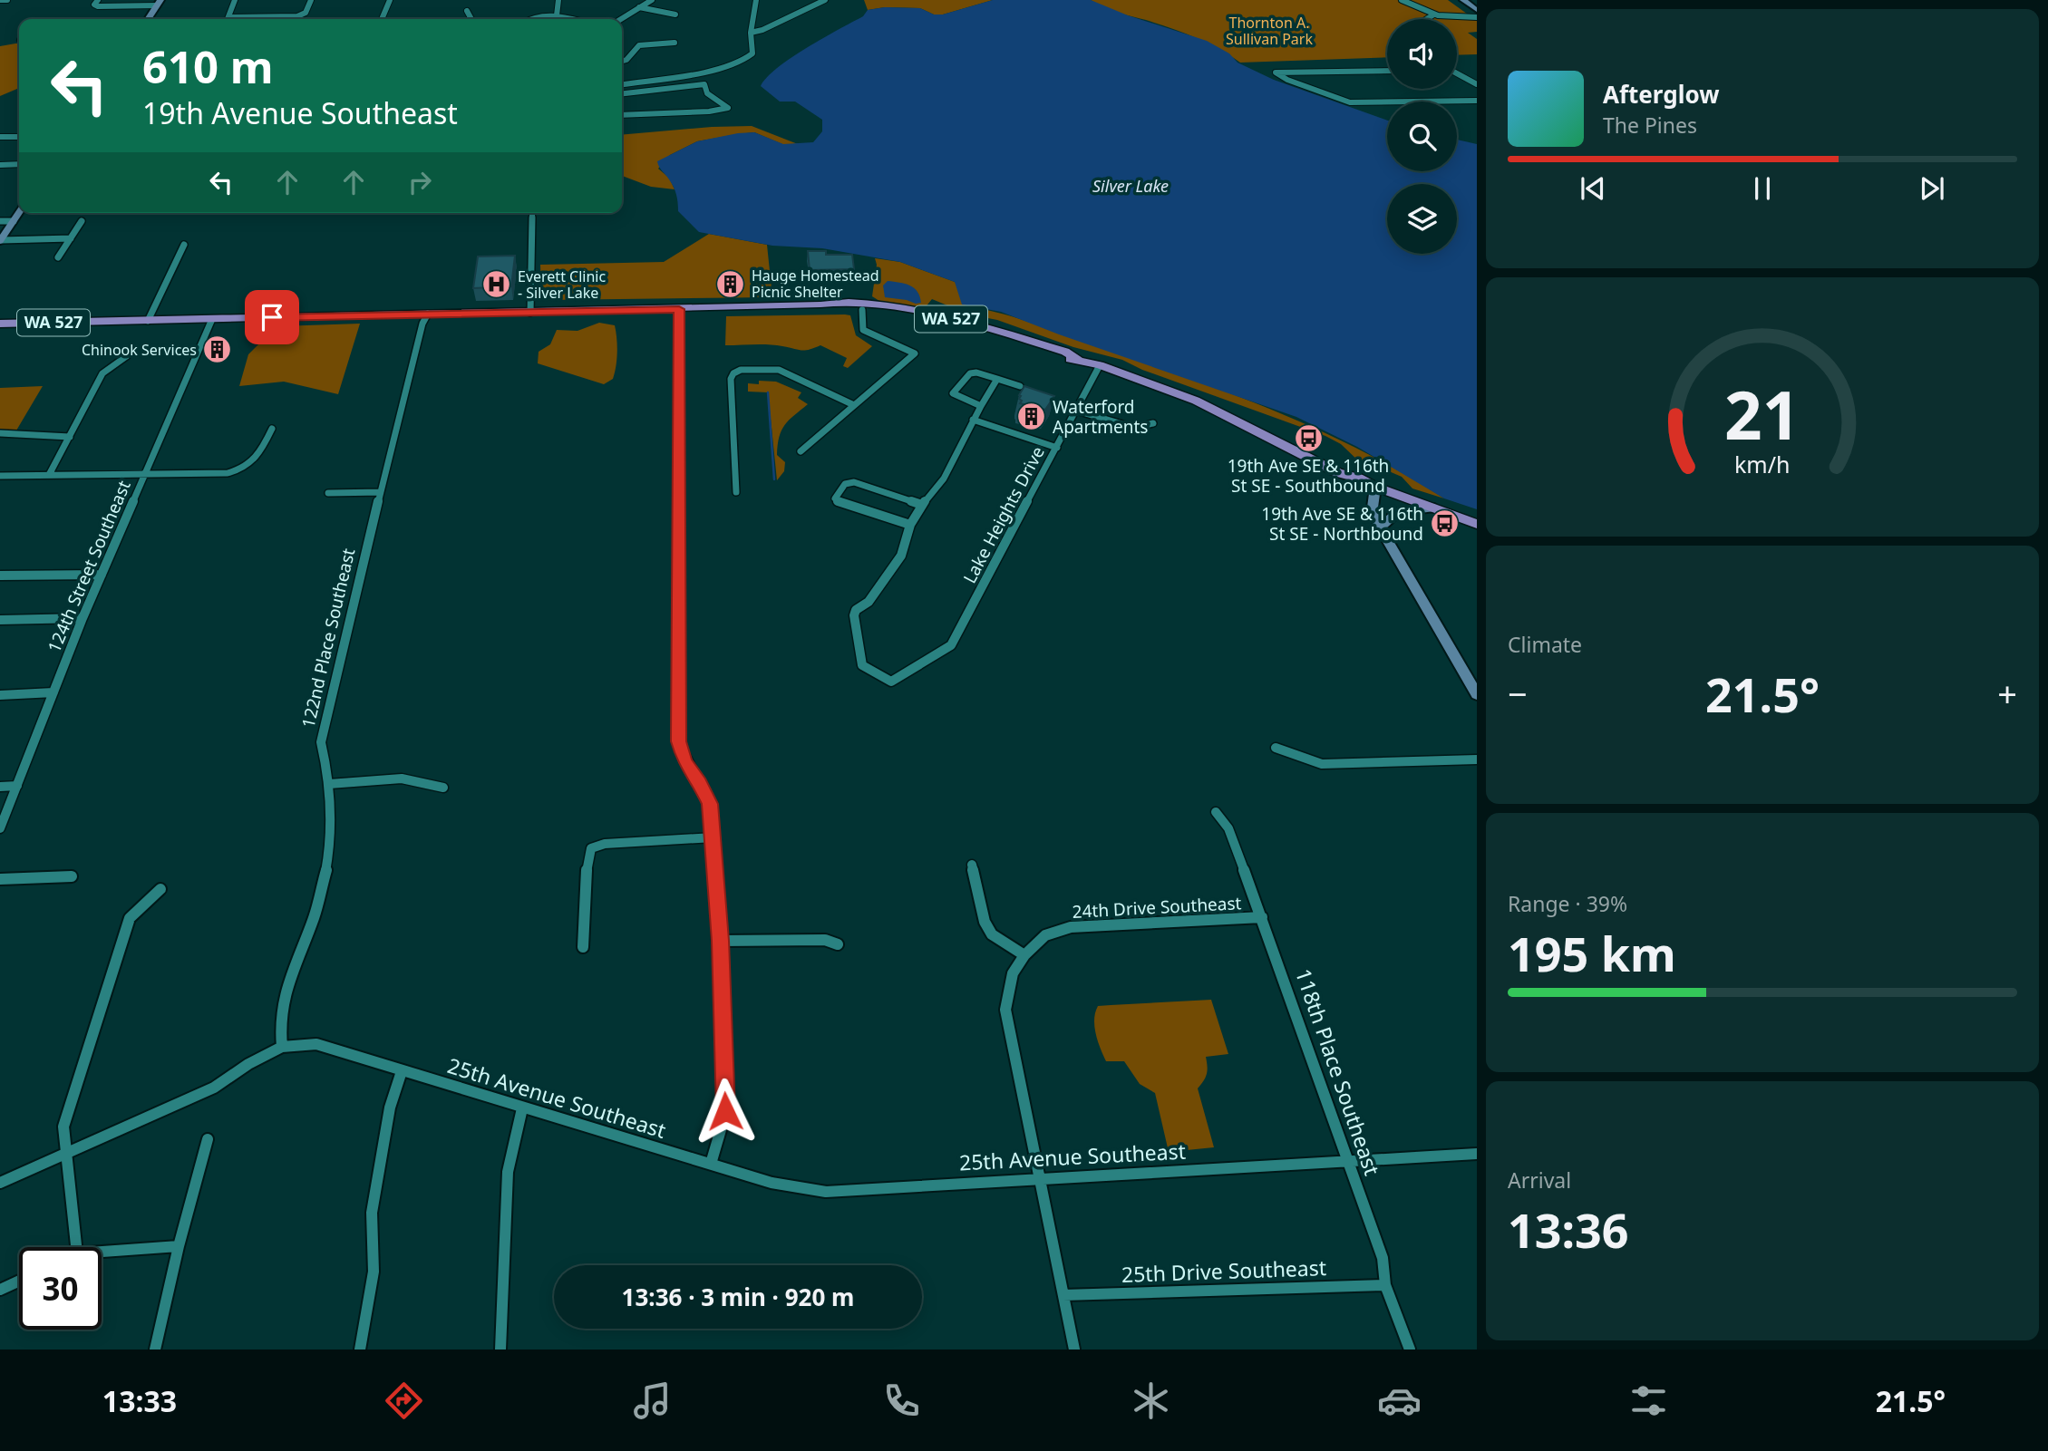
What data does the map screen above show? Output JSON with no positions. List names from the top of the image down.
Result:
{
  "streets": {
    "main road": ["WA 527"],
    "street": [
      "Lake Heights Drive",
      "124th Street Southeast",
      "122nd Place Southeast",
      "24th Drive Southeast",
      "118th Place Southeast",
      "25th Avenue Southeast",
      "25th Drive Southeast"
    ]
  },
  "crossings": [
    ["WA 527", "Lake Heights Drive"],
    ["WA 527", "124th Street Southeast"],
    ["WA 527", "122nd Place Southeast"],
    ["122nd Place Southeast", "25th Avenue Southeast"],
    ["24th Drive Southeast", "118th Place Southeast"],
    ["24th Drive Southeast", "25th Avenue Southeast"],
    ["24th Drive Southeast", "25th Drive Southeast"],
    ["118th Place Southeast", "25th Avenue Southeast"],
    ["118th Place Southeast", "25th Drive Southeast"]
  ],
  "water": ["Silver Lake"],
  "parks": ["Thornton A. Sullivan Park"],
  "places": {
    "building": ["Hauge Homestead Picnic Shelter", "Chinook Services", "Waterford Apartments"],
    "hospital": ["Everett Clinic - Silver Lake"],
    "bus stop": ["19th Ave SE & 116th St SE - Southbound", "19th Ave SE & 116th St SE - Northbound"]
  },
  "page": {
    "turn": ["610 m", "19th Avenue Southeast"],
    "song": ["Afterglow", "The Pines"],
    "tile": [
      "Climate",
      ["Range · 39%", "195 km"],
      ["Arrival", "13:36"]
    ],
    "heat": ["−", "21.5°", "+"],
    "limit": "30",
    "trip": "13:36 · 3 min · 920 m",
    "tabs": ["13:33", "21.5°"],
    "gauge": ["21", "km/h"]
  }
}
